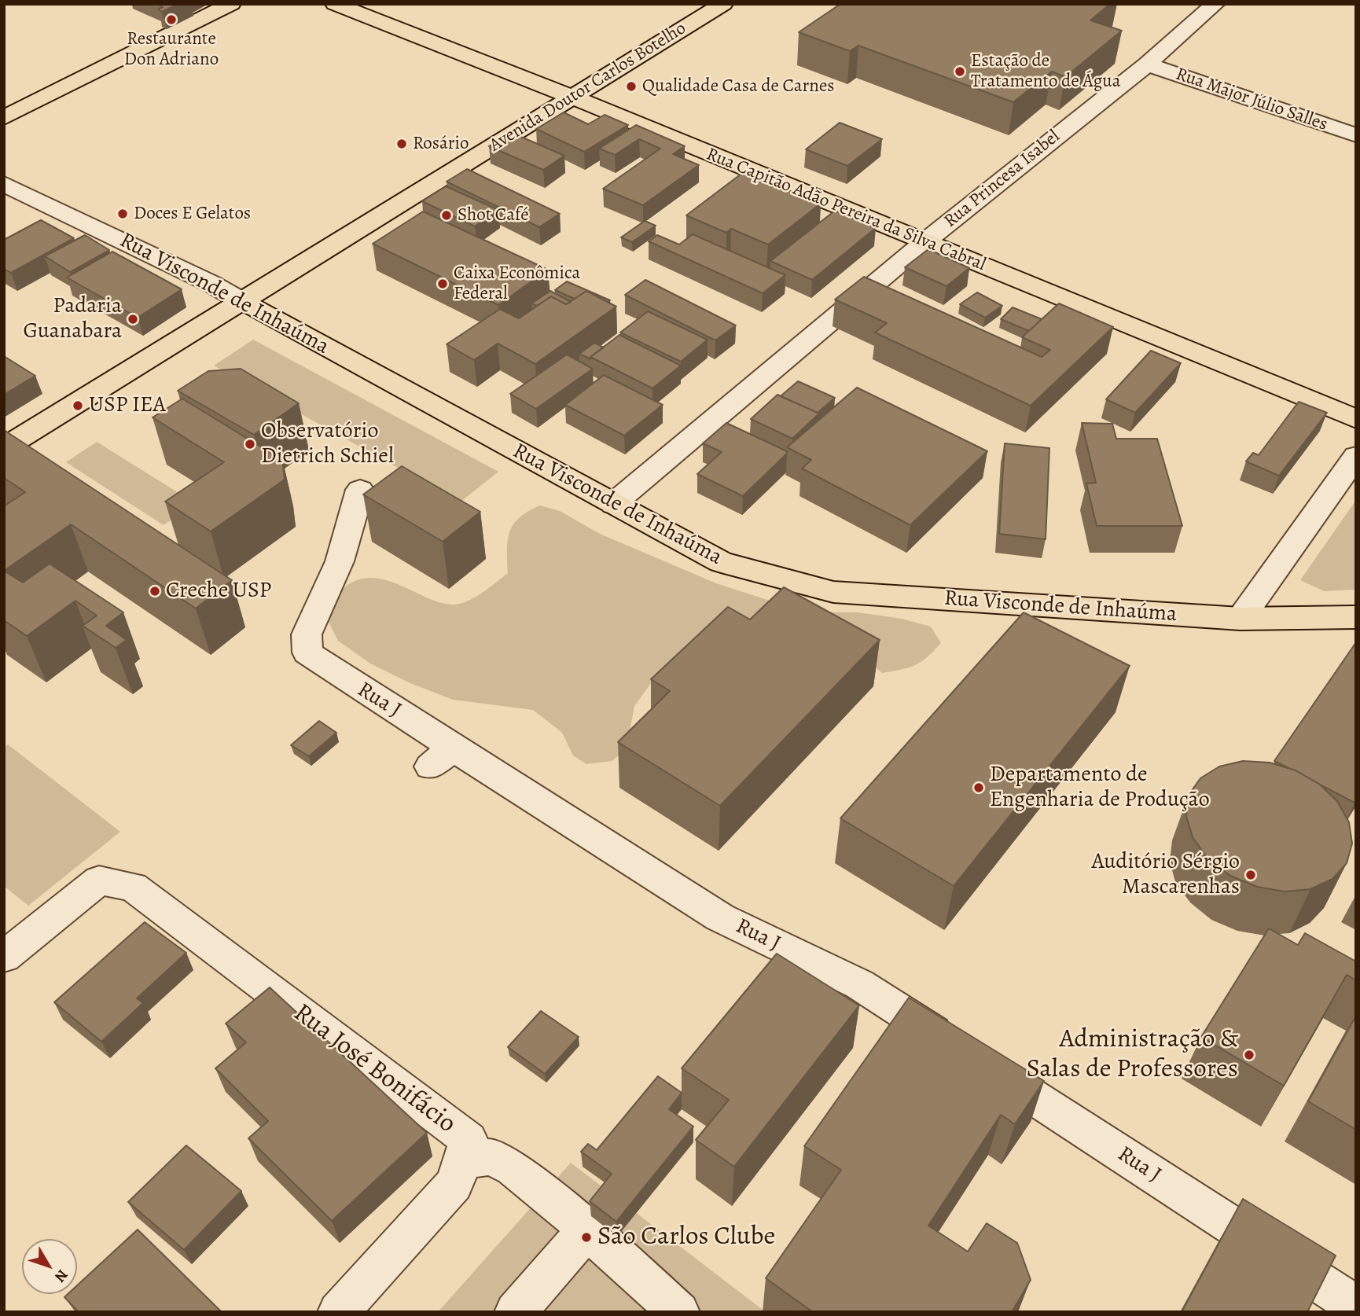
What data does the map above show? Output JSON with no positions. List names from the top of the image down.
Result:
{
  "streets": {
    "main road": ["Avenida Doutor Carlos Botelho", "Rua Capitão Adão Pereira da Silva Cabral", "Rua Visconde de Inhaúma"],
    "street": [
      "Rua Major Júlio Salles",
      "Rua Princesa Isabel",
      "Rua J",
      "Rua José Bonifácio"
    ]
  },
  "crossings": [
    ["Avenida Doutor Carlos Botelho", "Rua Capitão Adão Pereira da Silva Cabral"],
    ["Avenida Doutor Carlos Botelho", "Rua Visconde de Inhaúma"],
    ["Rua Major Júlio Salles", "Rua Princesa Isabel"],
    ["Rua Princesa Isabel", "Rua Capitão Adão Pereira da Silva Cabral"],
    ["Rua Princesa Isabel", "Rua Visconde de Inhaúma"]
  ],
  "places": [
    "Restaurante Don Adriano",
    "Estação de Tratamento de Água",
    "Qualidade Casa de Carnes",
    "Rosário",
    "Doces E Gelatos",
    "Shot Café",
    "Caixa Econômica Federal",
    "Padaria Guanabara",
    "USP IEA",
    "Observatório Dietrich Schiel",
    "Creche USP",
    "Departamento de Engenharia de Produção",
    "Auditório Sérgio Mascarenhas",
    "Administração & Salas de Professores",
    "São Carlos Clube"
  ],
  "north": "bottom right"
}
